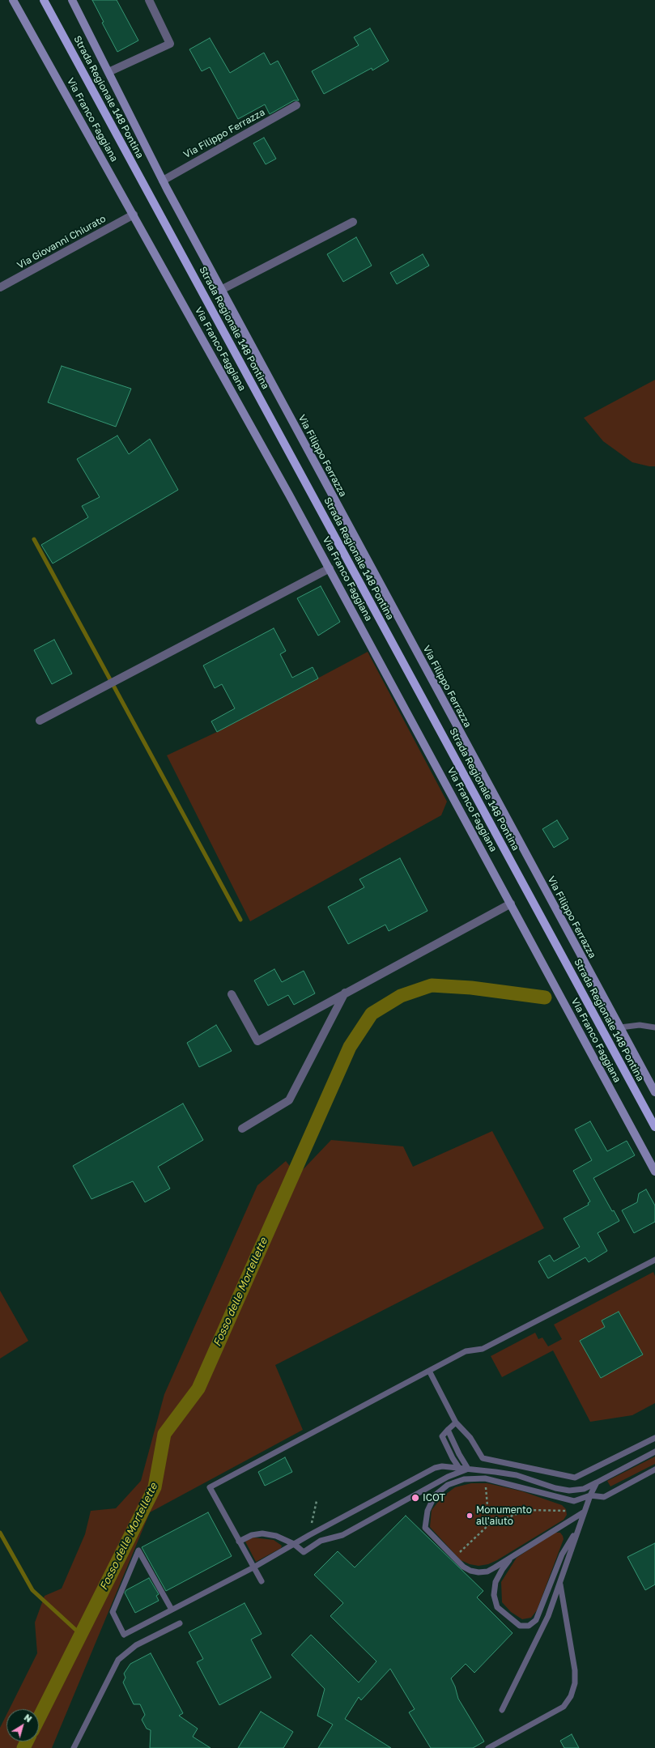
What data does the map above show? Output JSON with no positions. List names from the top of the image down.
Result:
{
  "streets": {
    "main road": ["Strada Regionale 148 Pontina"],
    "street": ["Via Franco Faggiana", "Via Filippo Ferrazza", "Via Giovanni Chiurato"]
  },
  "crossings": [
    ["Via Franco Faggiana", "Via Giovanni Chiurato"]
  ],
  "water": ["Fosso delle Mortellette"],
  "places": ["ICOT", "Monumento all'aiuto"],
  "north": "top right"
}
